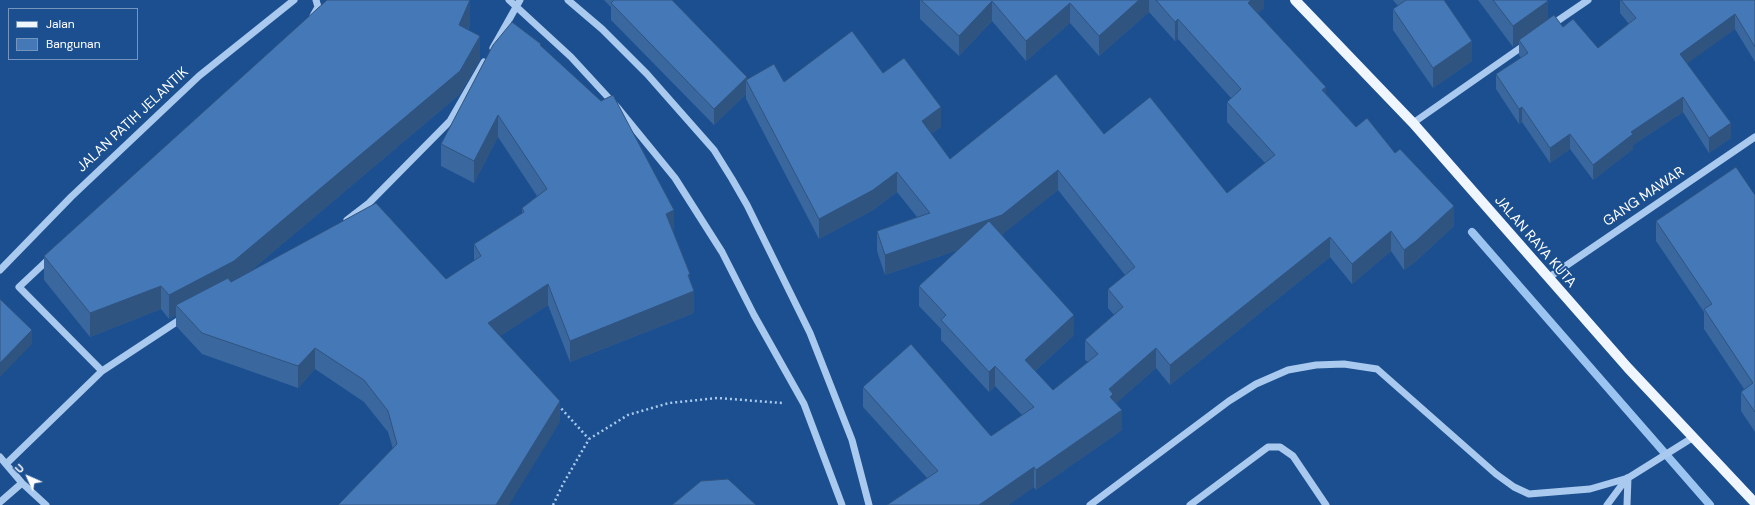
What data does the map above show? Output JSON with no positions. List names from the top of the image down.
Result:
{
  "streets": {
    "main road": ["JALAN RAYA KUTA"],
    "street": ["JALAN PATIH JELANTIK", "GANG MAWAR"]
  },
  "crossings": [
    ["GANG MAWAR", "JALAN RAYA KUTA"]
  ],
  "legend": ["Jalan", "Bangunan"],
  "north": "top left"
}
